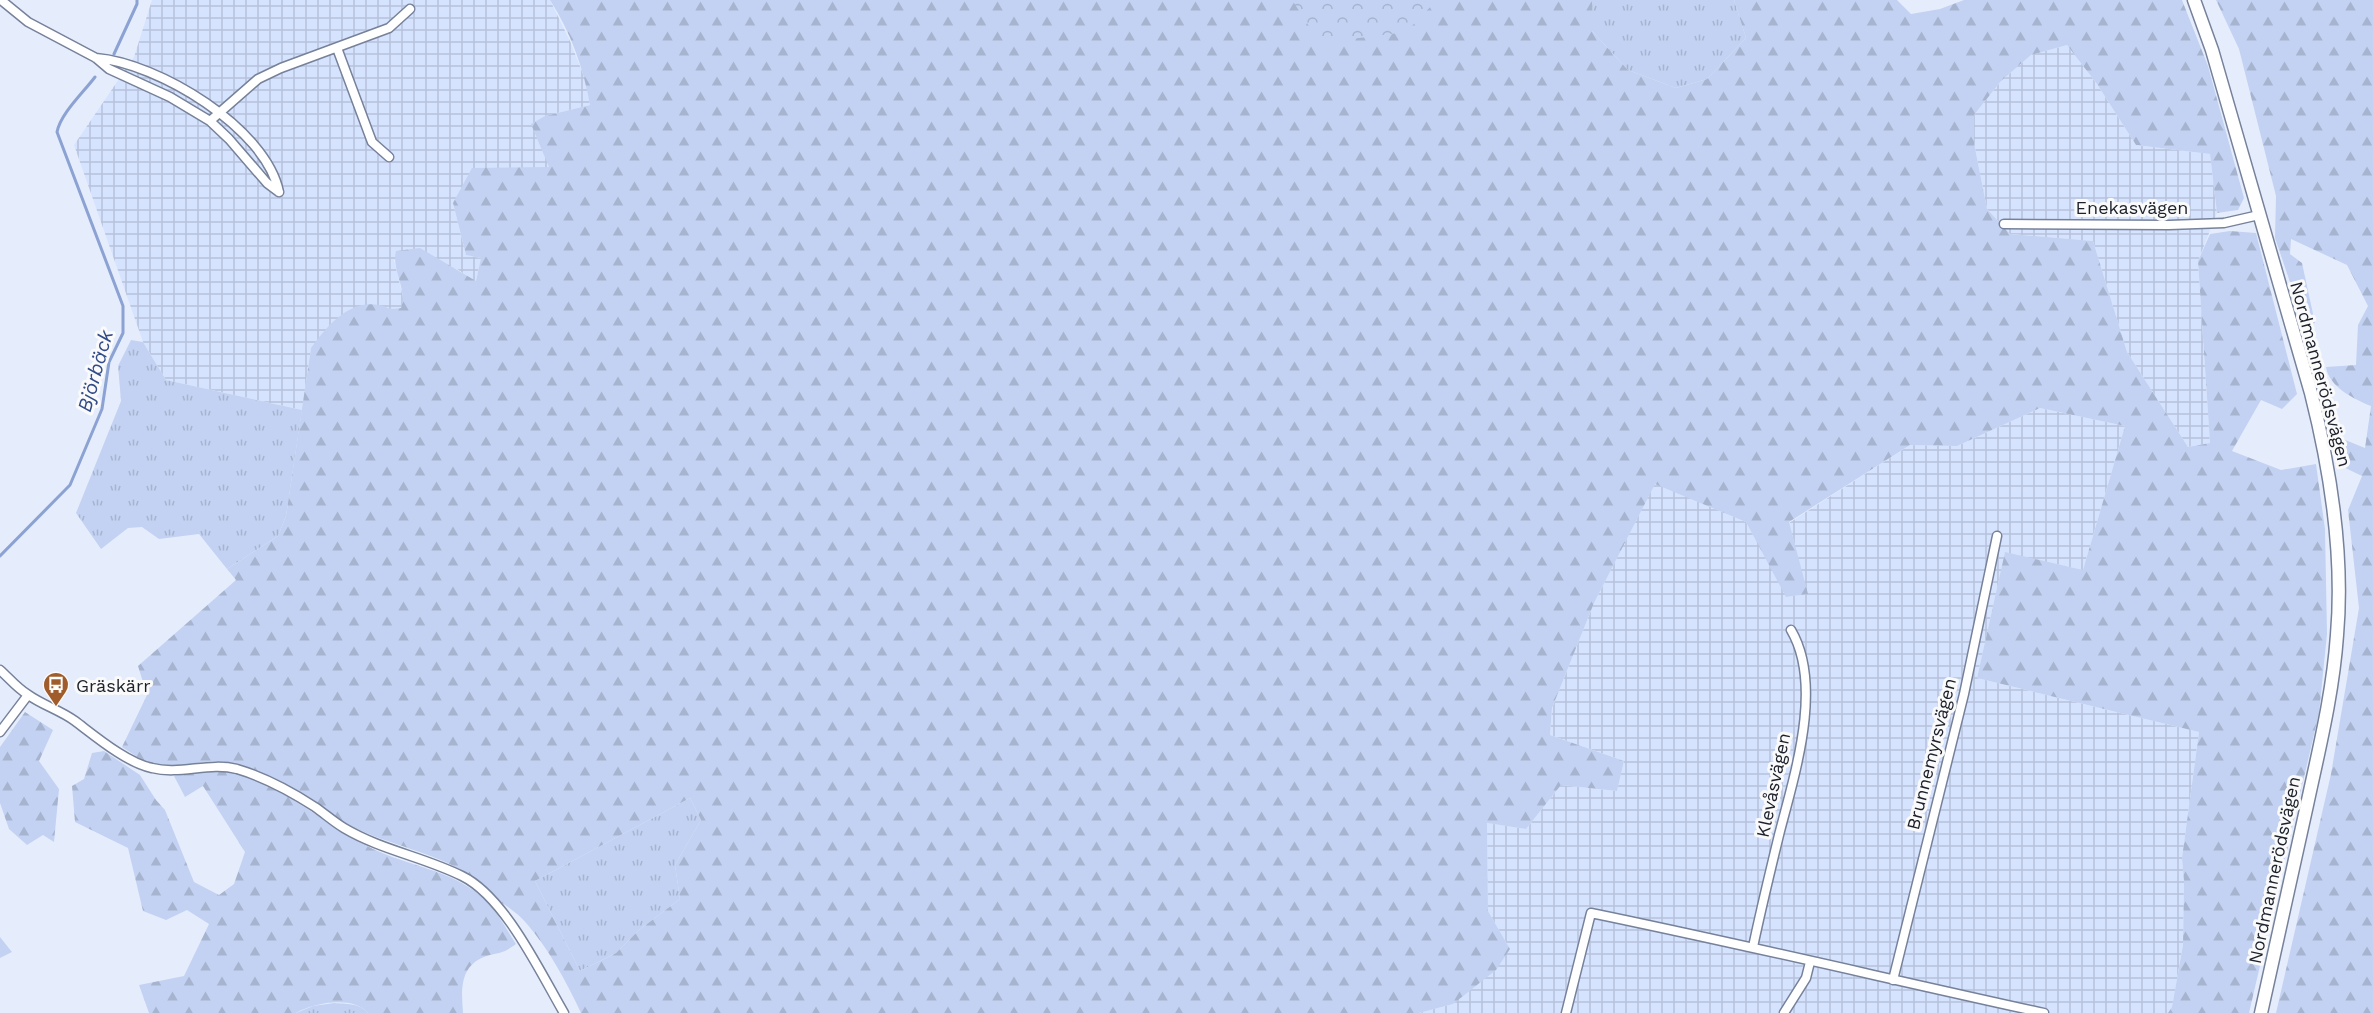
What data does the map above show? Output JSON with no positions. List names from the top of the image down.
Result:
{
  "streets": {
    "main road": ["Nordmannerödsvägen"],
    "street": ["Enekasvägen", "Brunnemyrsvägen", "Klevåsvägen"]
  },
  "crossings": [
    ["Enekasvägen", "Nordmannerödsvägen"]
  ],
  "water": ["Björbäck"],
  "places": {
    "bus stop": ["Gräskärr"]
  }
}
